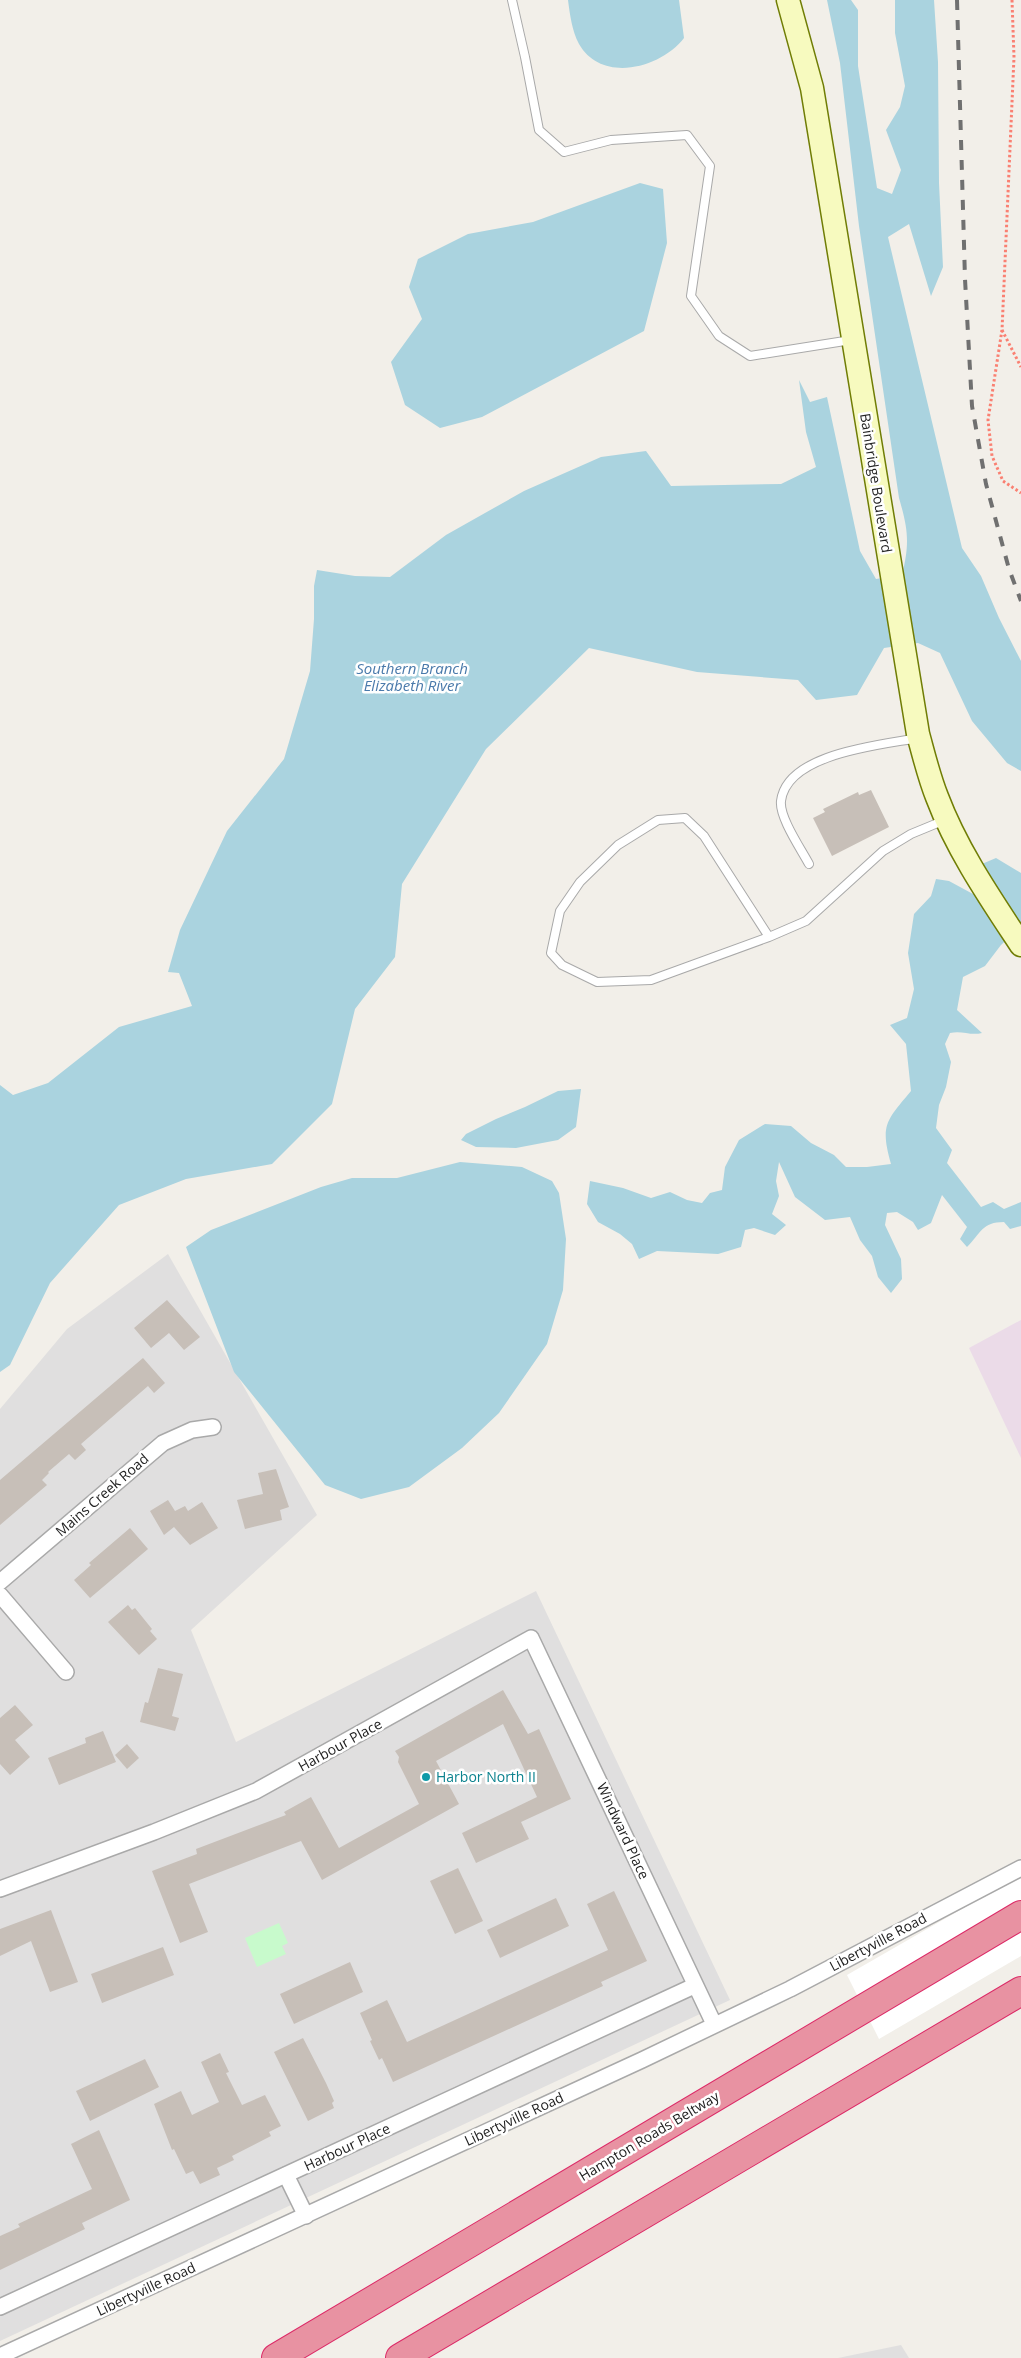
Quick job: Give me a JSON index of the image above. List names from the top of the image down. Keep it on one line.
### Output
{"streets":{"highway":["Hampton Roads Beltway"],"main road":["Bainbridge Boulevard"],"street":["Mains Creek Road","Harbour Place","Windward Place","Libertyville Road"]},"crossings":[["Harbour Place","Windward Place"],["Windward Place","Libertyville Road"]],"water":["Southern Branch Elizabeth River"],"places":["Harbor North II"]}
